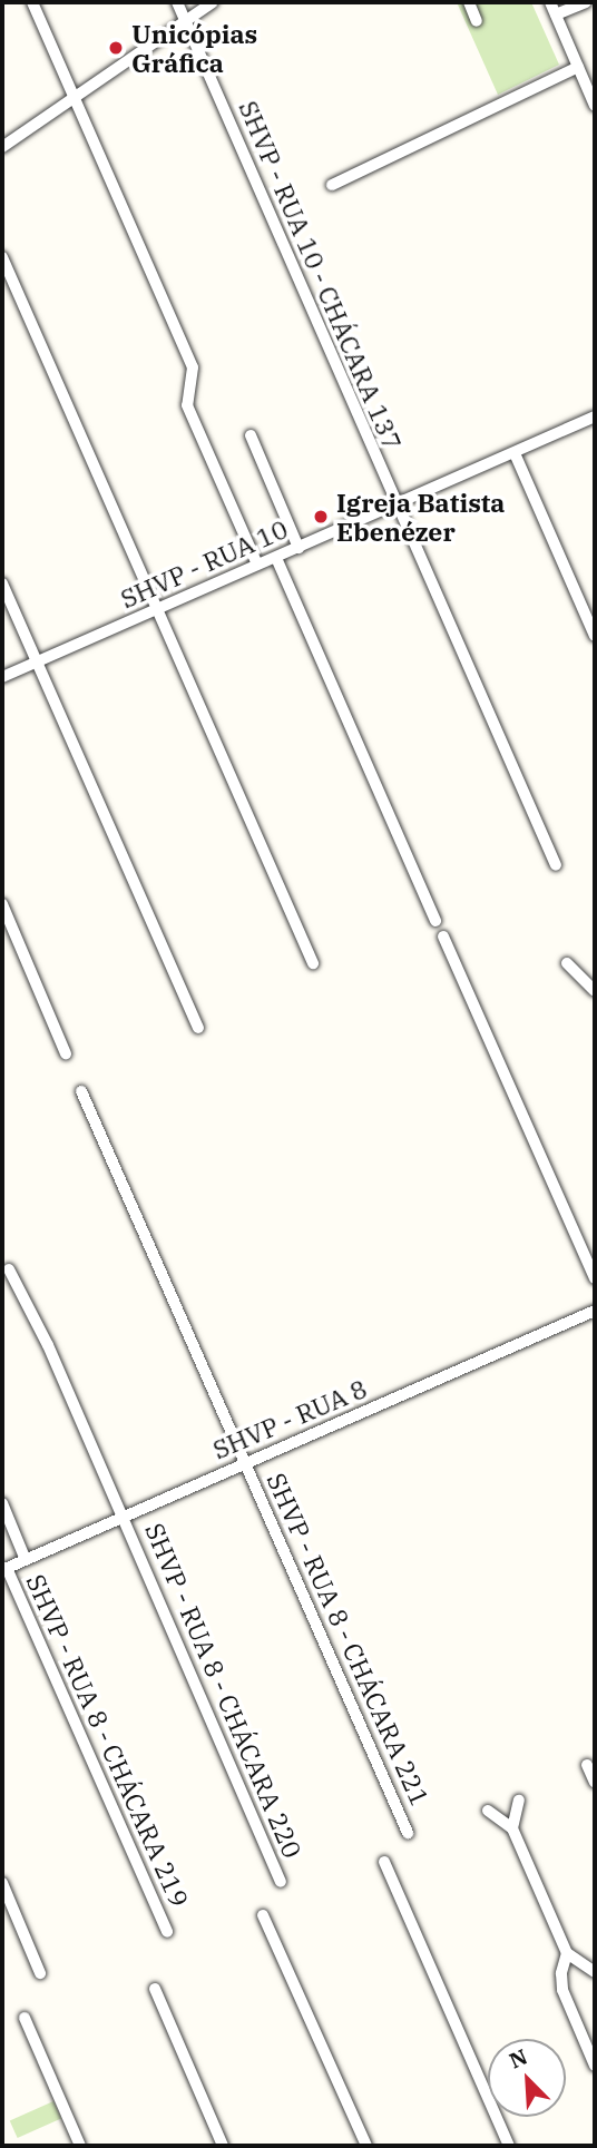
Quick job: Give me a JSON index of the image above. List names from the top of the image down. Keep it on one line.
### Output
{"streets":{"street":["SHVP - RUA 10 - CHÁCARA 137","SHVP - RUA 10","SHVP - RUA 8","SHVP - RUA 8 - CHÁCARA 221","SHVP - RUA 8 - CHÁCARA 220","SHVP - RUA 8 - CHÁCARA 219"]},"crossings":[["SHVP - RUA 10 - CHÁCARA 137","SHVP - RUA 10"],["SHVP - RUA 8","SHVP - RUA 8 - CHÁCARA 221"],["SHVP - RUA 8","SHVP - RUA 8 - CHÁCARA 220"],["SHVP - RUA 8","SHVP - RUA 8 - CHÁCARA 219"]],"places":["Unicópias Gráfica","Igreja Batista Ebenézer"],"north":"top left"}
